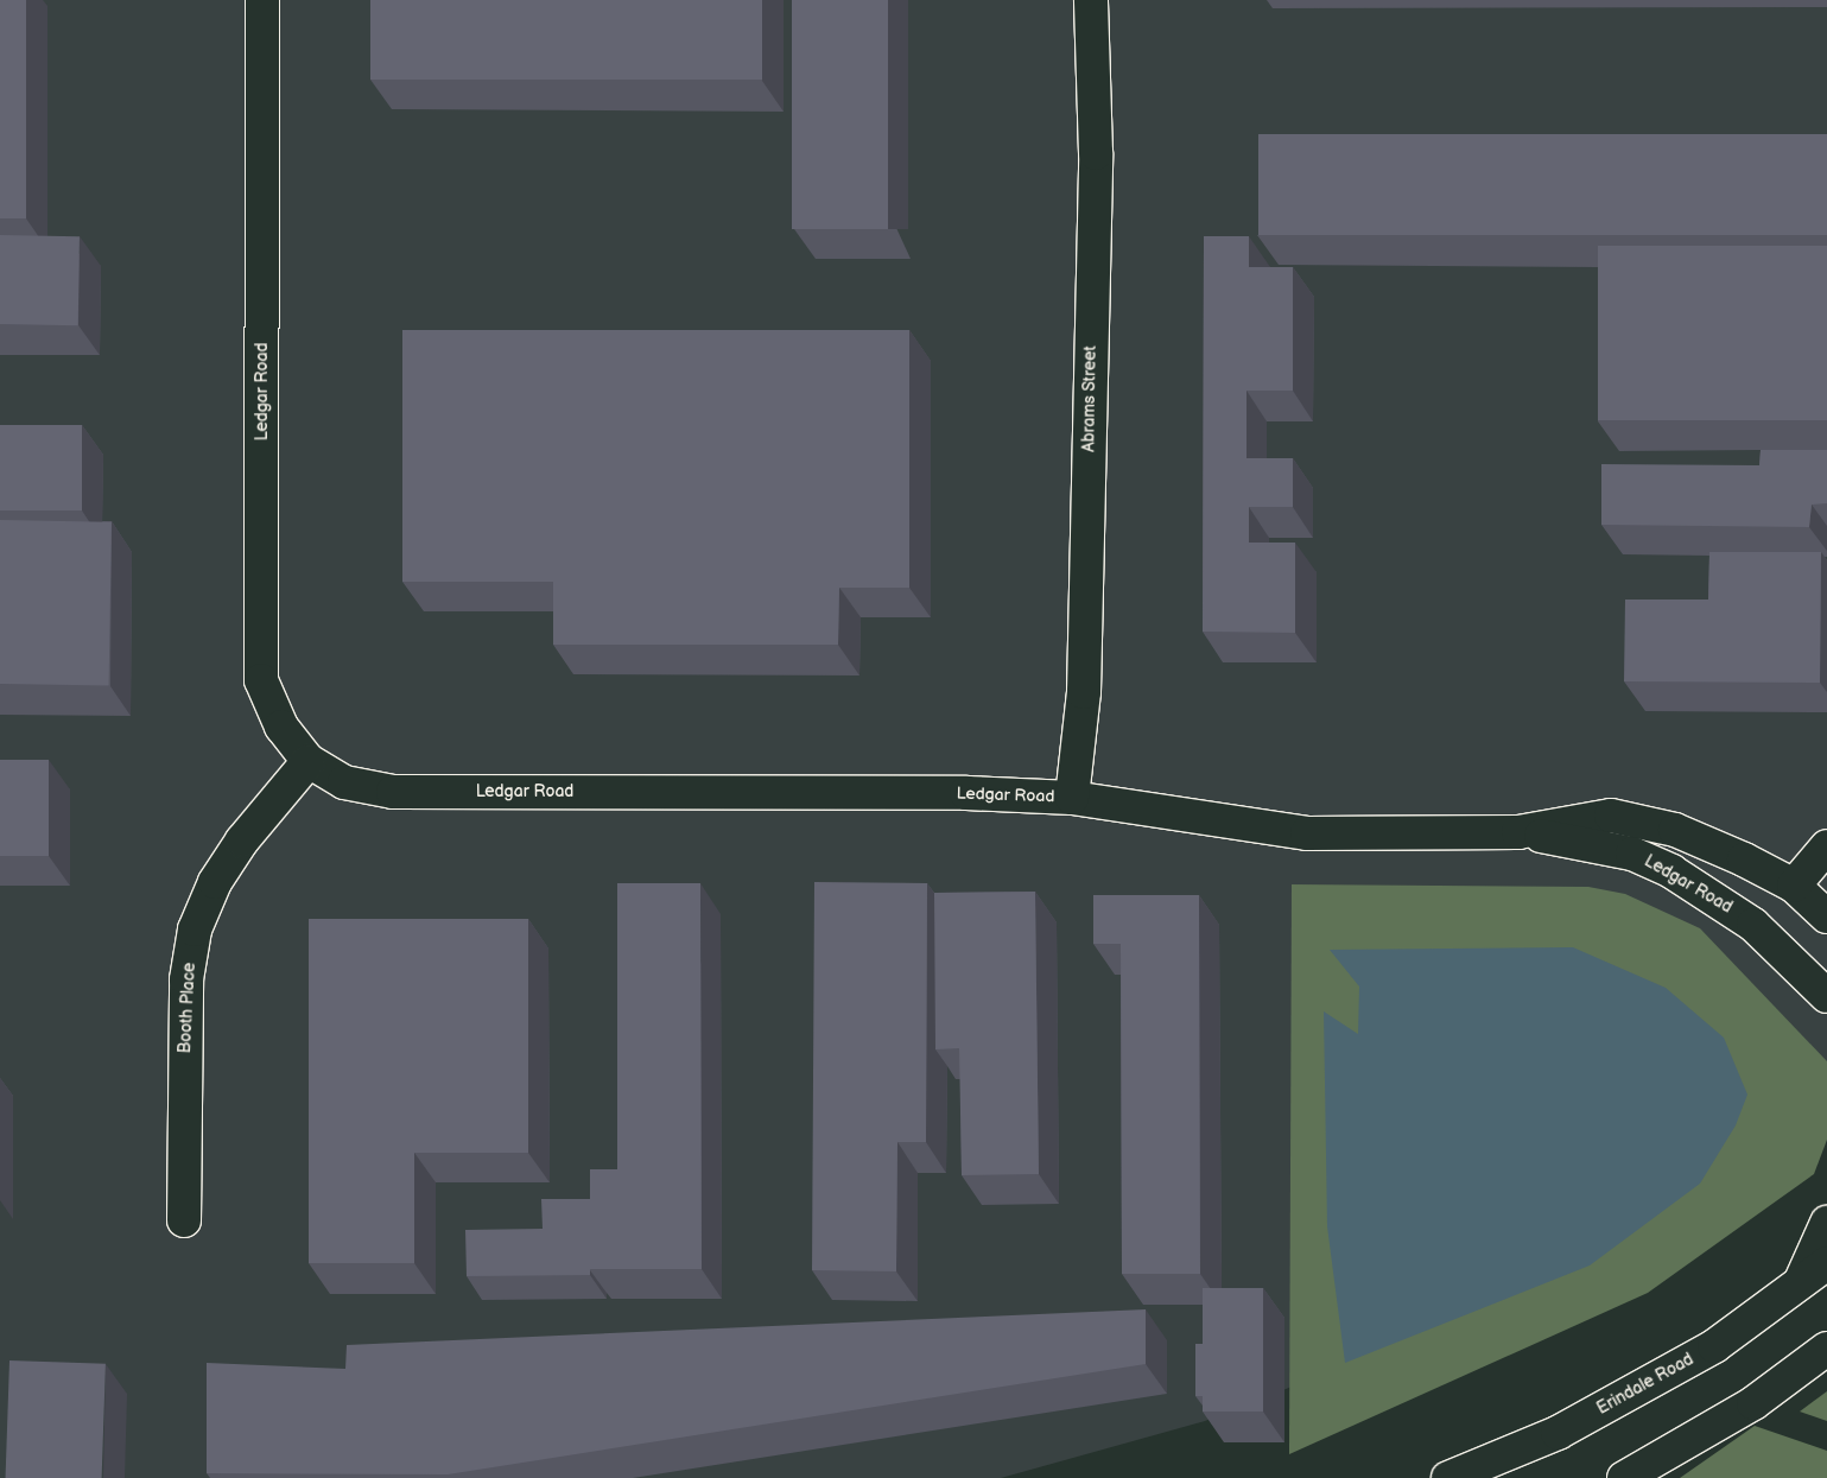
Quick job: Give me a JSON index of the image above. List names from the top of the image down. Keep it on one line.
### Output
{"streets":{"street":["Ledgar Road","Abrams Street","Booth Place","Erindale Road"]},"crossings":[["Ledgar Road","Abrams Street"],["Ledgar Road","Booth Place"]]}
